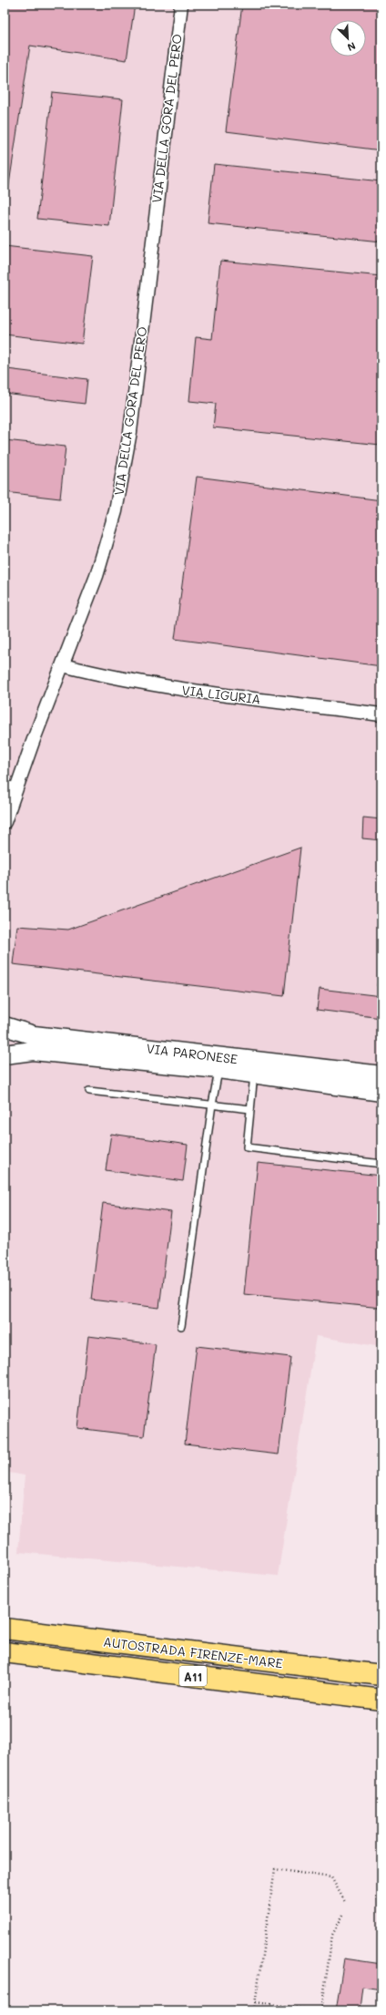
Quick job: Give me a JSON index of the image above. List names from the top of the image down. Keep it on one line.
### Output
{"streets":{"highway":["AUTOSTRADA FIRENZE-MARE","A11"],"main road":["VIA PARONESE"],"street":["VIA DELLA GORA DEL PERO","VIA LIGURIA"]},"crossings":[["VIA DELLA GORA DEL PERO","VIA LIGURIA"]],"north":"bottom right"}
